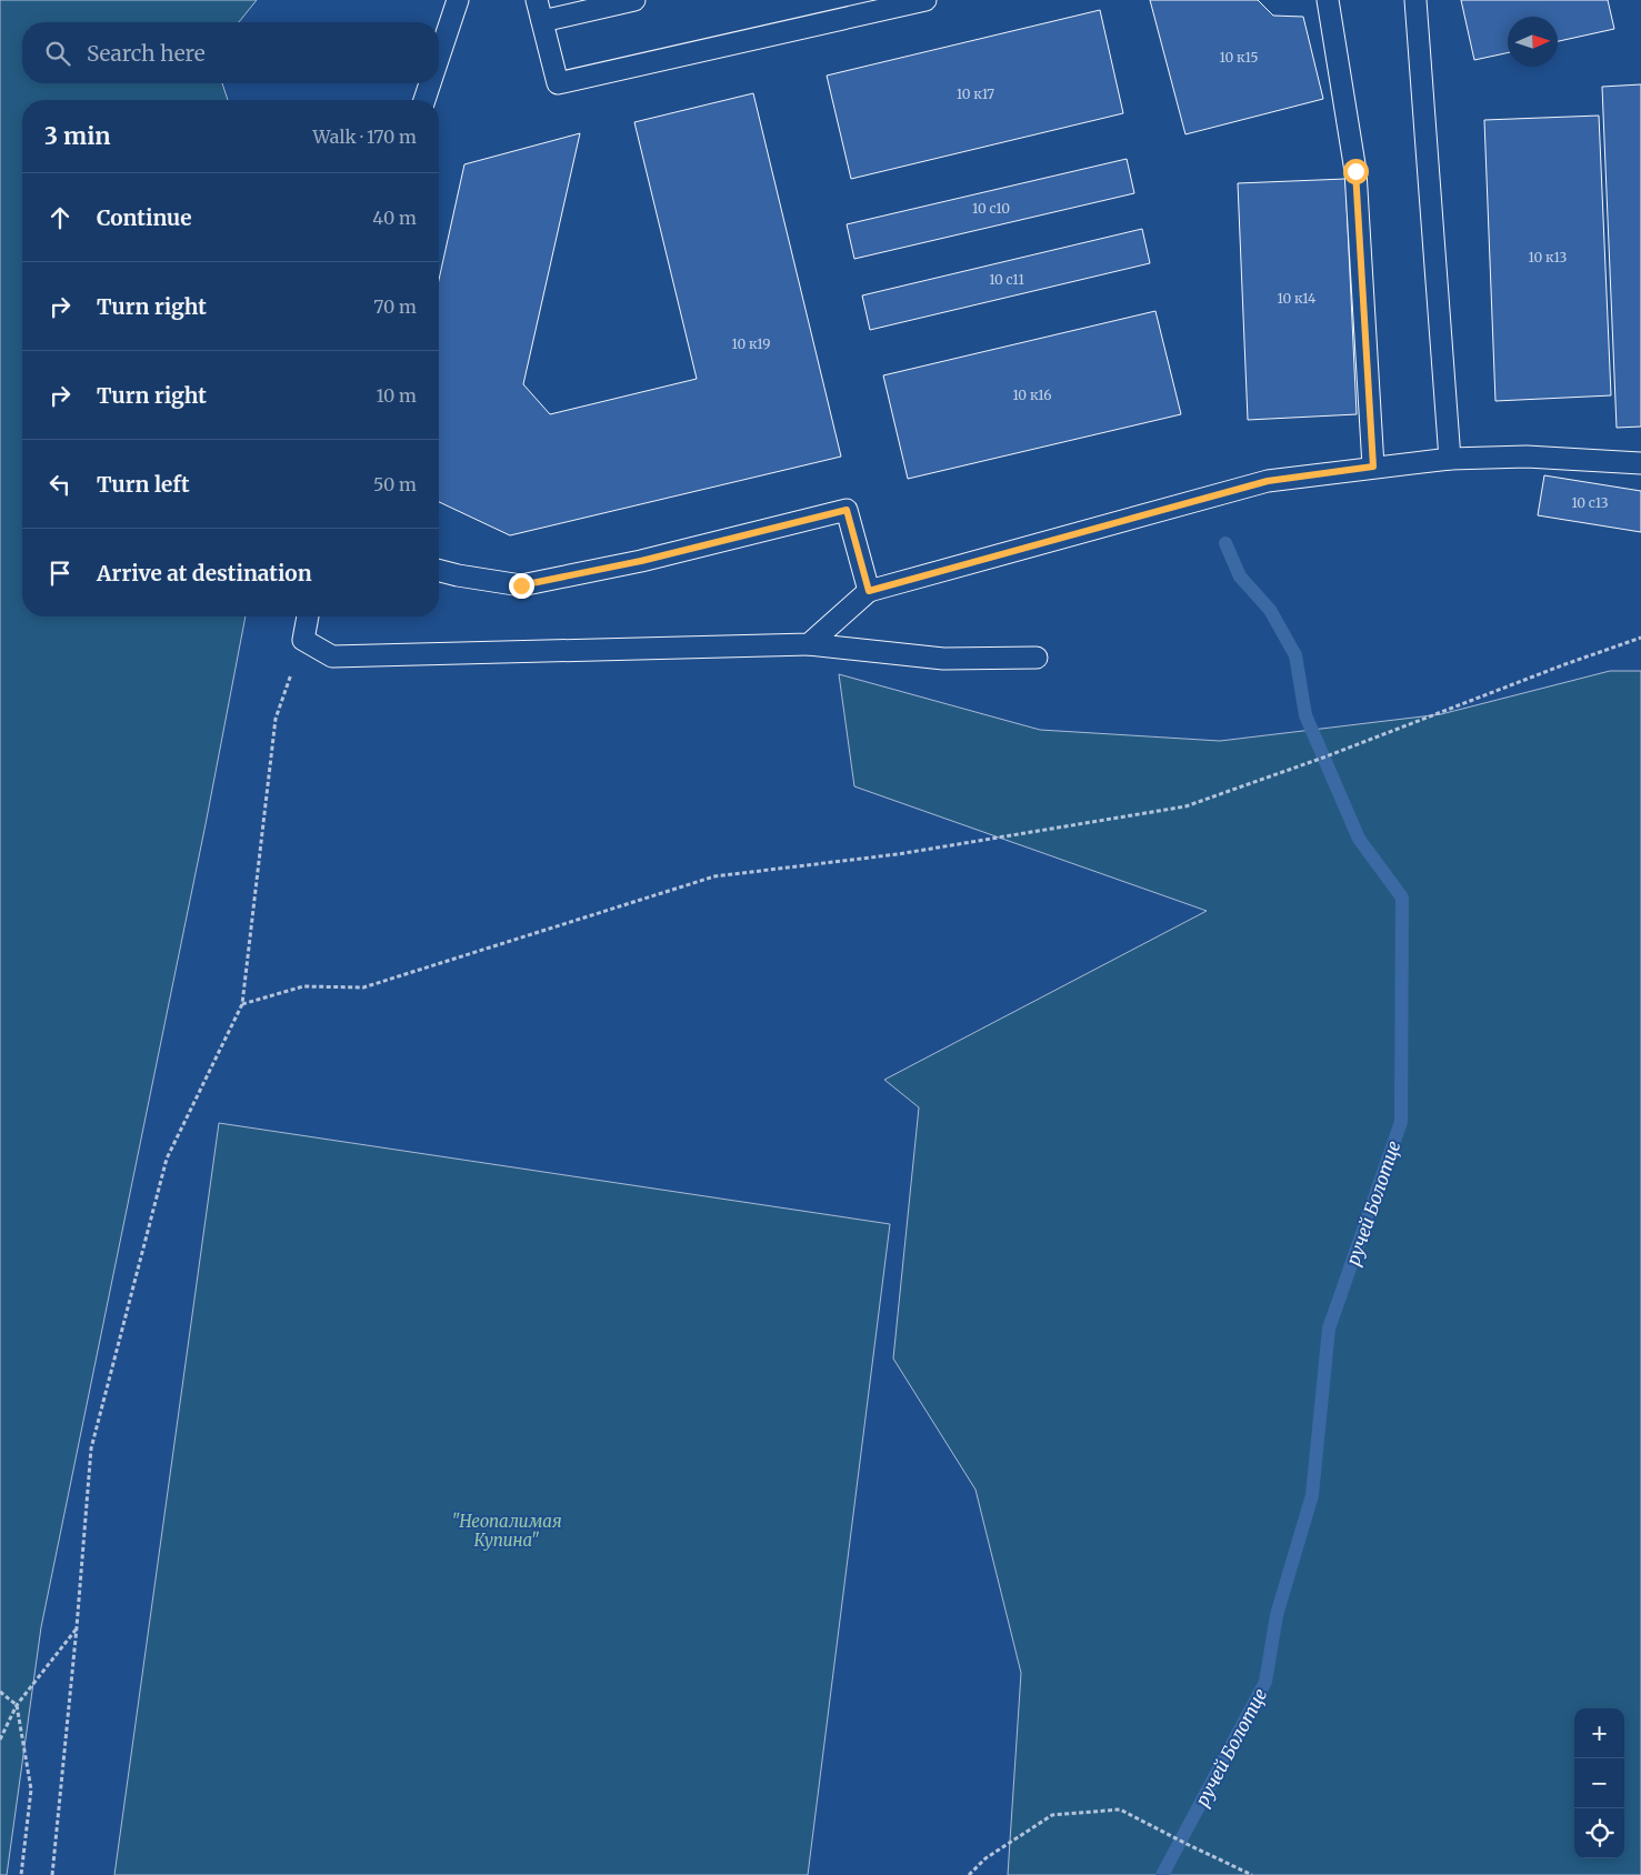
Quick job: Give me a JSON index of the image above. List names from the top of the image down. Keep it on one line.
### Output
{"water":["ручей Болотце"],"parks":["\"Неопалимая Купина\""],"house_numbers":["10 к15","10 к17","10 с10","10 к13","10 с11","10 к14","10 к19","10 к16","10 с13"],"north":"right","page":{"search":"Search here","heading":["3 min","Walk · 170 m"],"list":[["Continue","40 m"],["Turn right","70 m"],["Turn right","10 m"],["Turn left","50 m"],"Arrive at destination"],"map_buttons":["+","−"]}}
